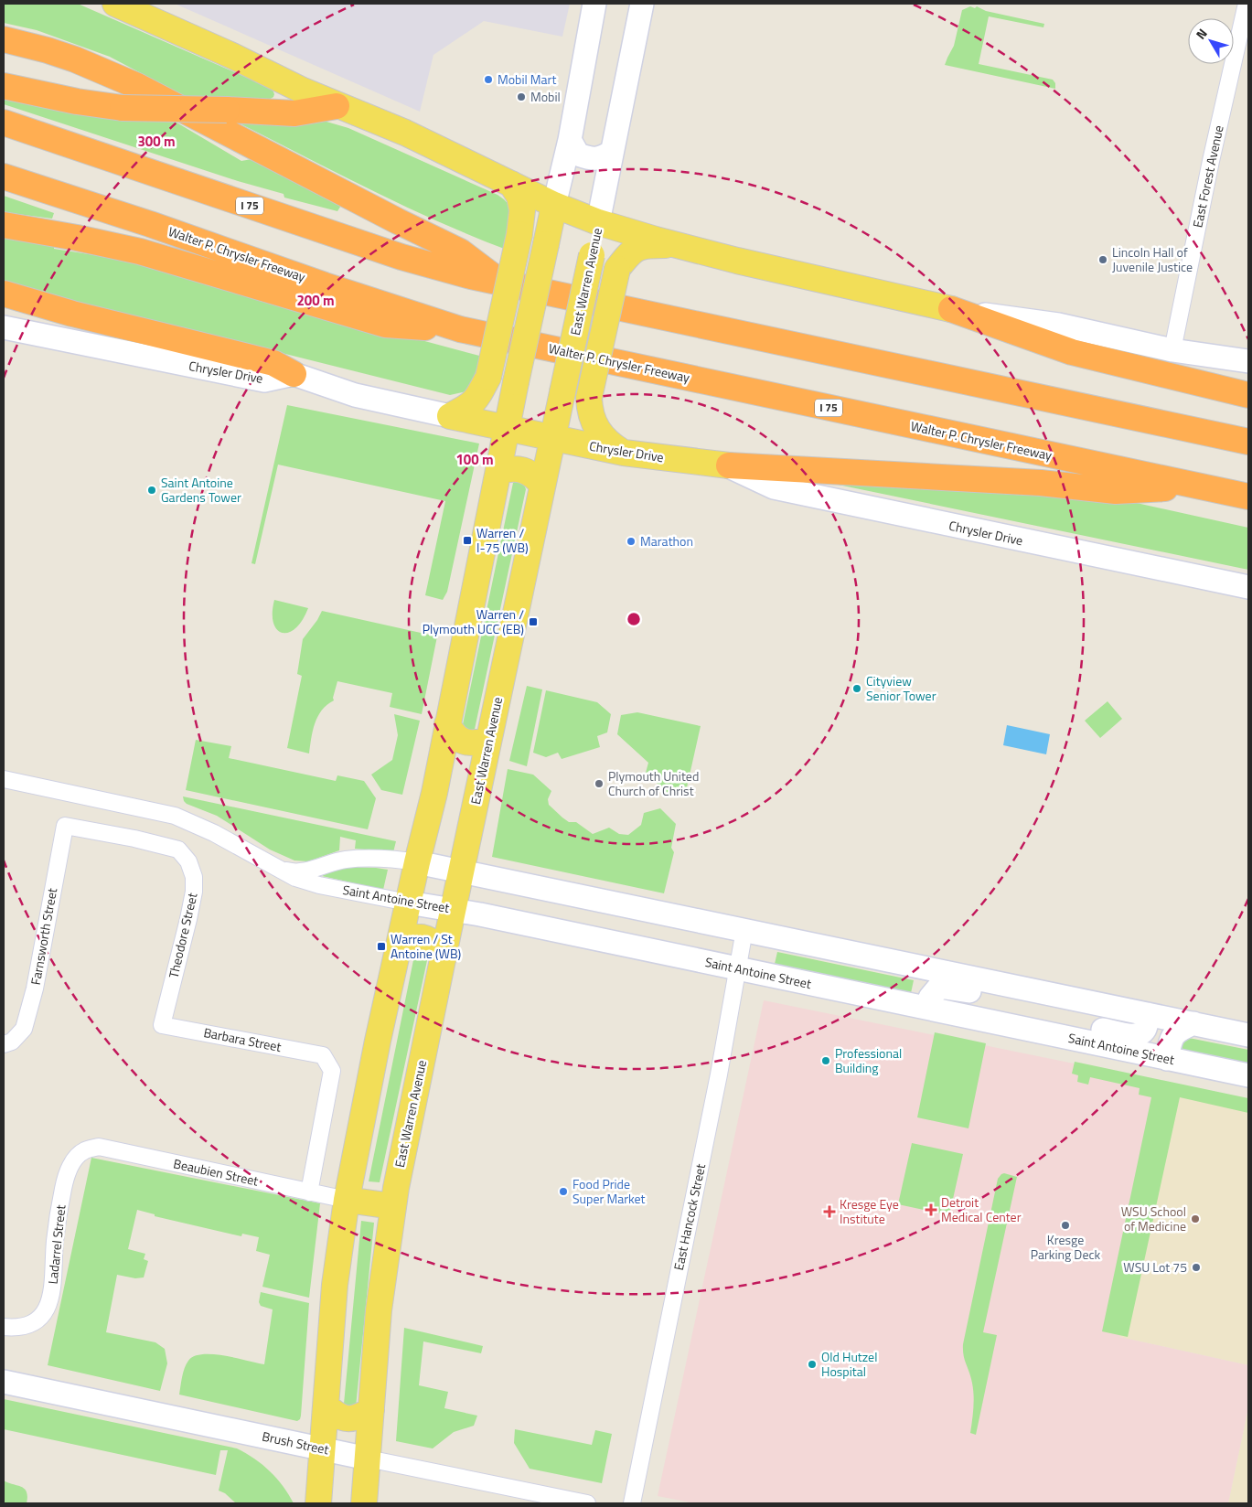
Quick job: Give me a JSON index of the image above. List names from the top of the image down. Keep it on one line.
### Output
{"streets":{"highway":["I 75","Walter P. Chrysler Freeway"],"main road":["East Warren Avenue","Chrysler Drive"],"street":["East Forest Avenue","Saint Antoine Street","Theodore Street","Farnsworth Street","Barbara Street","Beaubien Street","East Hancock Street","Ladarrel Street","Brush Street"]},"crossings":[["East Warren Avenue","Chrysler Drive"],["East Warren Avenue","Saint Antoine Street"],["East Warren Avenue","Brush Street"],["Saint Antoine Street","East Hancock Street"],["Theodore Street","Farnsworth Street"],["Theodore Street","Barbara Street"],["Barbara Street","Beaubien Street"],["Beaubien Street","Ladarrel Street"]],"places":{"other":["Mobil Mart","Mobil","Lincoln Hall of Juvenile Justice","Saint Antoine Gardens Tower","Marathon","Cityview Senior Tower","Plymouth United Church of Christ","Professional Building","Food Pride Super Market","WSU School of Medicine","Kresge Parking Deck","WSU Lot 75","Old Hutzel Hospital"],"transit":["Warren / I-75 (WB)","Warren / Plymouth UCC (EB)","Warren / St Antoine (WB)"],"health":["Detroit Medical Center","Kresge Eye Institute"]},"north":"top left","rings":["300 m","200 m","100 m"]}
